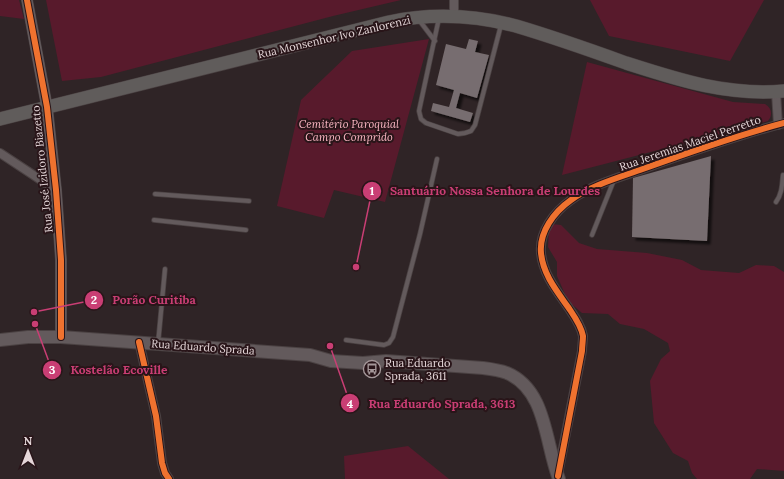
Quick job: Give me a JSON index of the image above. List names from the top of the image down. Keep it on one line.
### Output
{"streets":{"main road":["Rua Monsenhor Ivo Zanlorenzi","Rua Eduardo Sprada"],"street":["Rua Jeremias Maciel Perretto","Rua José Izidoro Biazetto"]},"crossings":[["Rua Monsenhor Ivo Zanlorenzi","Rua José Izidoro Biazetto"],["Rua Jeremias Maciel Perretto","Rua Eduardo Sprada"],["Rua José Izidoro Biazetto","Rua Eduardo Sprada"]],"parks":["Cemitério Paroquial Campo Comprido"],"places":{"other":["Santuário Nossa Senhora de Lourdes","Porão Curitiba","Kostelão Ecoville","Rua Eduardo Sprada, 3613"],"bus stop":["Rua Eduardo Sprada, 3611"]},"north":"top"}
